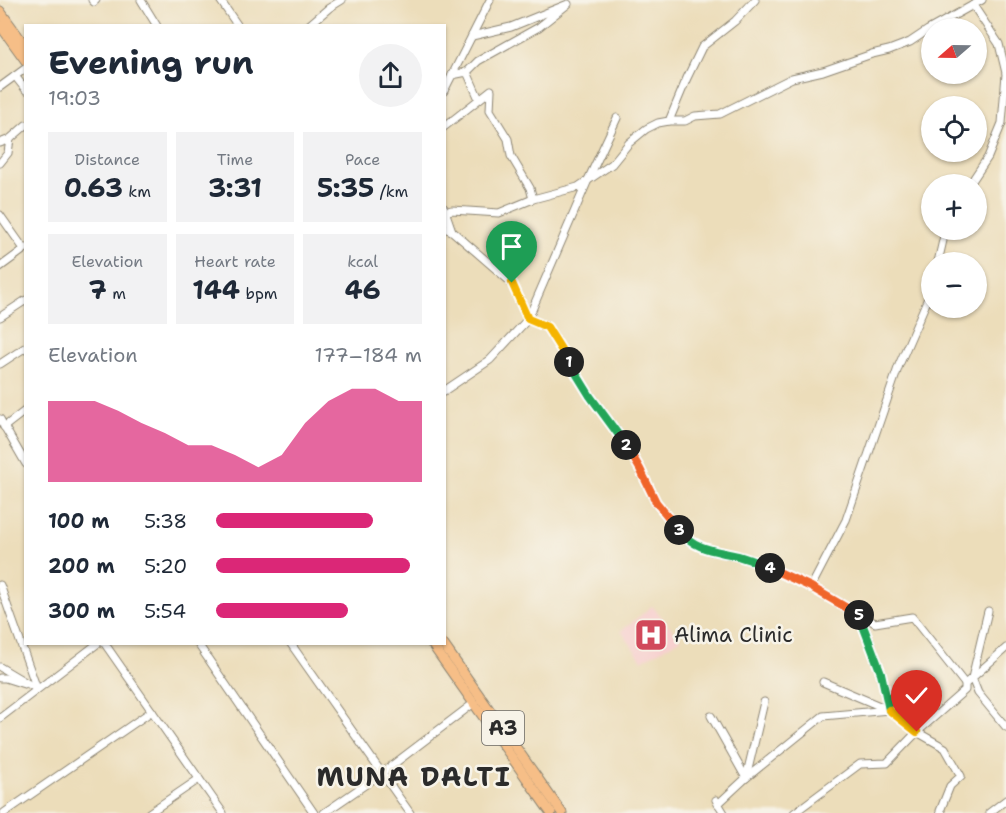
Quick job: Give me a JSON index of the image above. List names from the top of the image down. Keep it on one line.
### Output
{"streets":{"highway":["A3"]},"districts":["MUNA DALTI"],"places":{"hospital":["Alima Clinic"]},"north":"left","page":{"map_buttons":["+","−"],"heading":["Evening run","19:03"],"stats":[["Distance","0.63 km"],["Time","3:31"],["Pace","5:35 /km"],["Elevation","7 m"],["Heart rate","144 bpm"],["kcal","46"]],"chart":["Elevation","177–184 m"],"pins":["1","2","3","4","5"],"list":[{"name":"100 m","note":"5:38"},{"name":"200 m","note":"5:20"},{"name":"300 m","note":"5:54"}]}}
